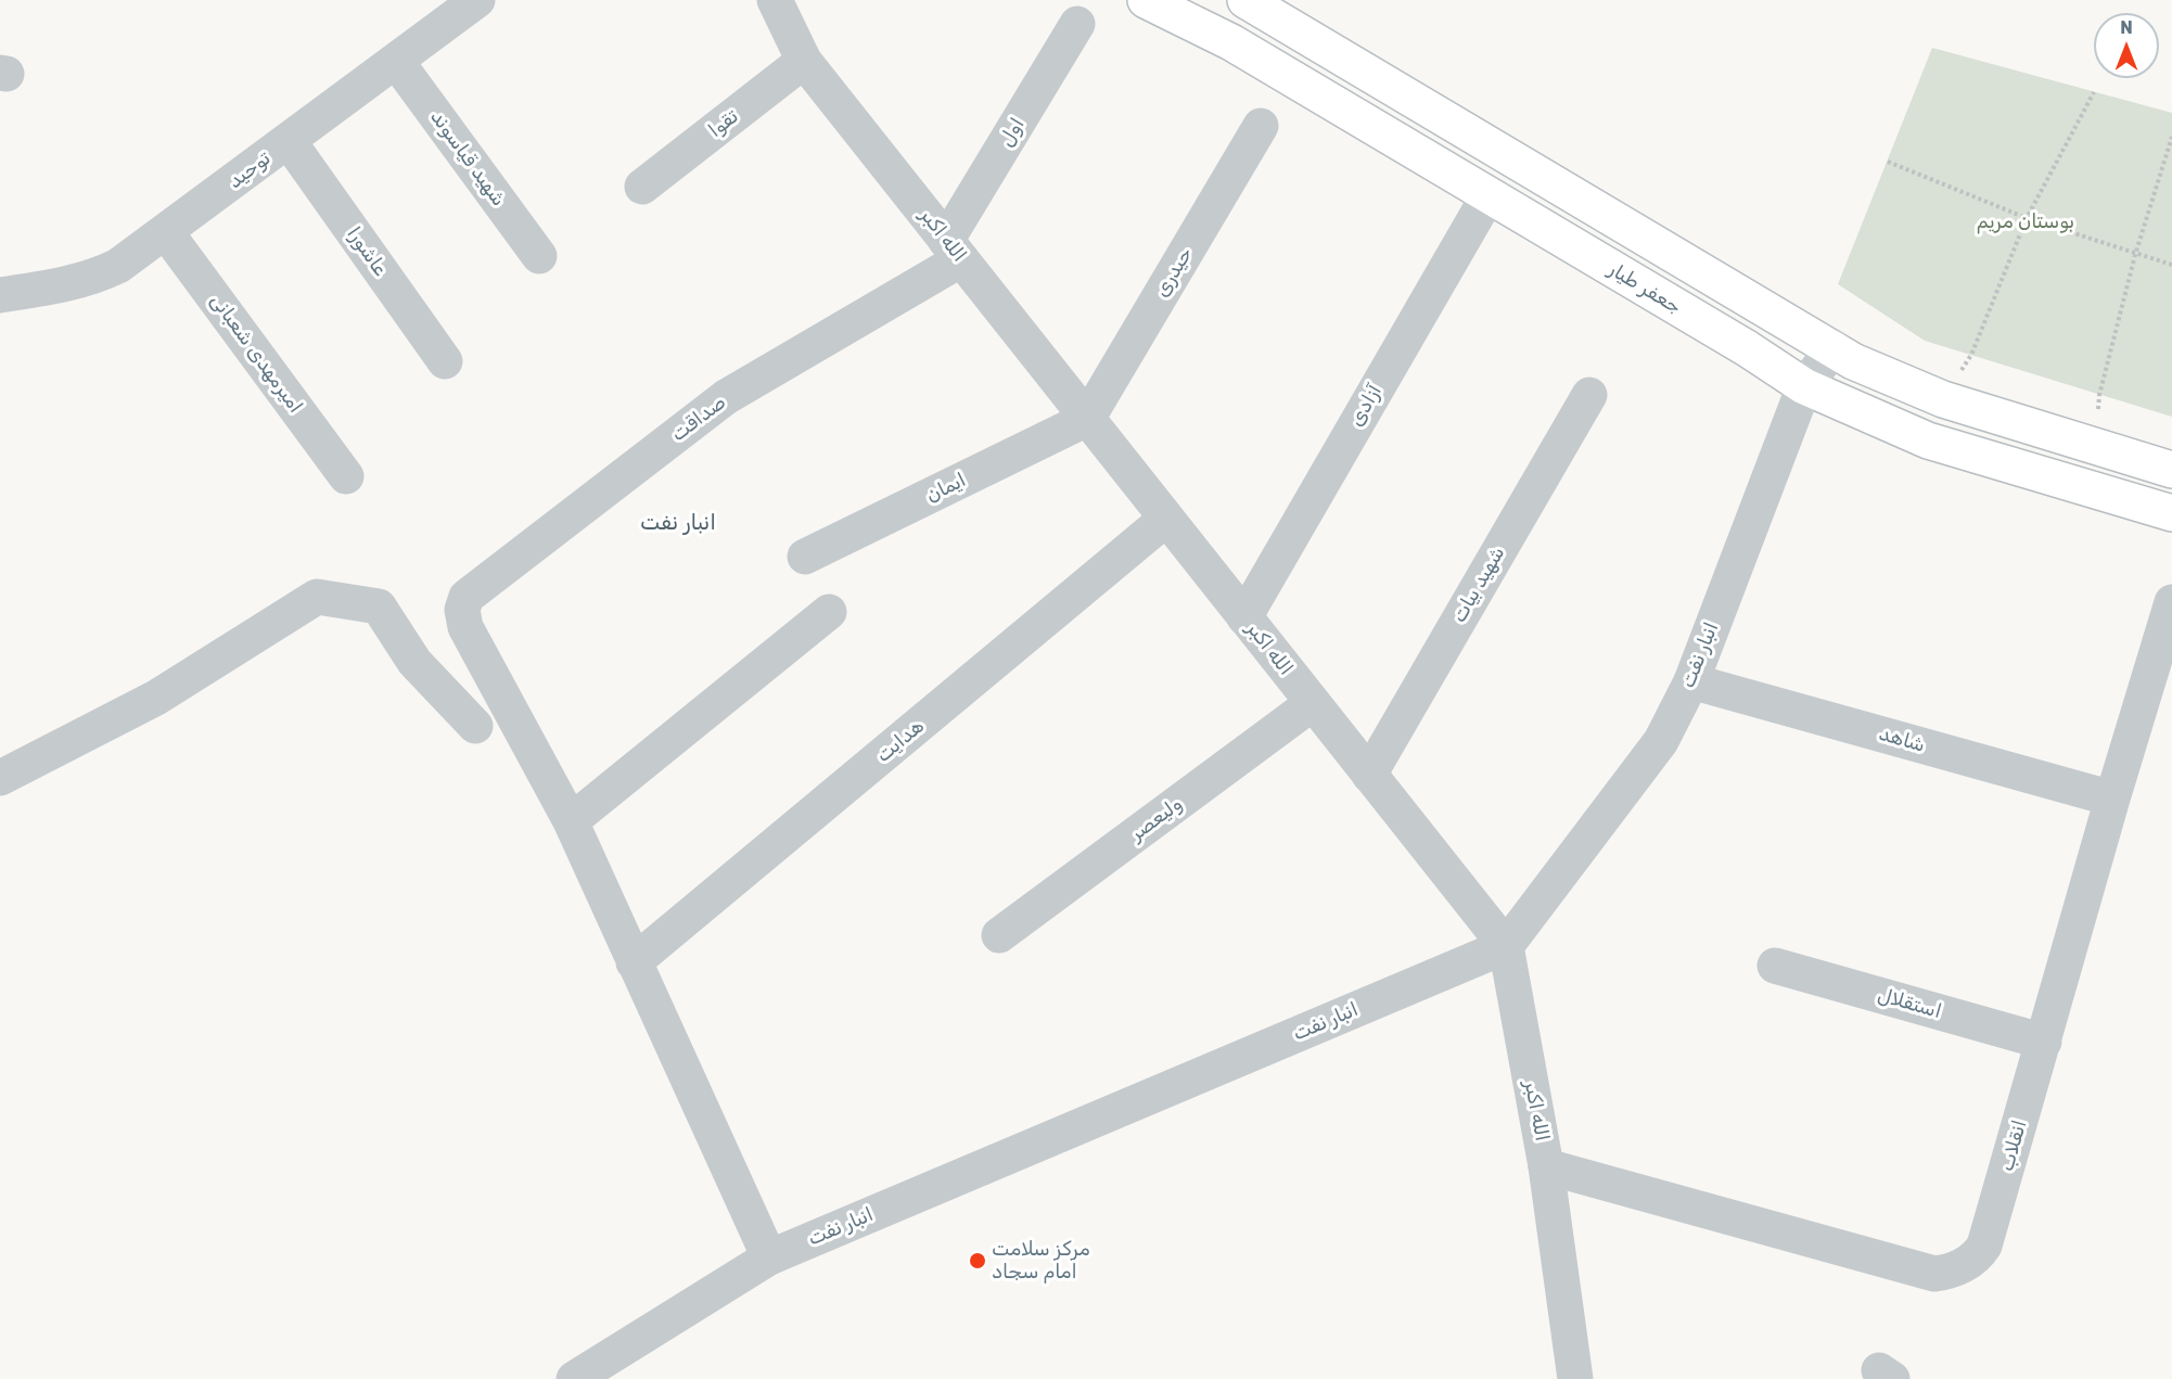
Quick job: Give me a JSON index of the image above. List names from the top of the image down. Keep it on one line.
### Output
{"streets":{"main road":["جعفر طیار"],"street":["تقوا","اول","شهید قیاسوند","توحید","الله اکبر","عاشورا","حیدری","امیرمهدی شعبانی","آزادی","صداقت","ایمان","شهید بیات","انبار نفت","شاهد","هدایت","ولیعصر","استقلال","انقلاب"]},"crossings":[["تقوا","الله اکبر"],["اول","الله اکبر"],["اول","صداقت"],["شهید قیاسوند","توحید"],["توحید","عاشورا"],["توحید","امیرمهدی شعبانی"],["الله اکبر","حیدری"],["الله اکبر","آزادی"],["الله اکبر","صداقت"],["الله اکبر","ایمان"],["الله اکبر","شهید بیات"],["الله اکبر","انبار نفت"],["الله اکبر","هدایت"],["الله اکبر","ولیعصر"],["الله اکبر","انقلاب"],["حیدری","ایمان"],["جعفر طیار","آزادی"],["جعفر طیار","انبار نفت"],["انبار نفت","شاهد"],["شاهد","انقلاب"],["استقلال","انقلاب"]],"districts":["انبار نفت"],"parks":["بوستان مریم"],"places":["مرکز سلامت امام سجاد"],"north":"top"}
